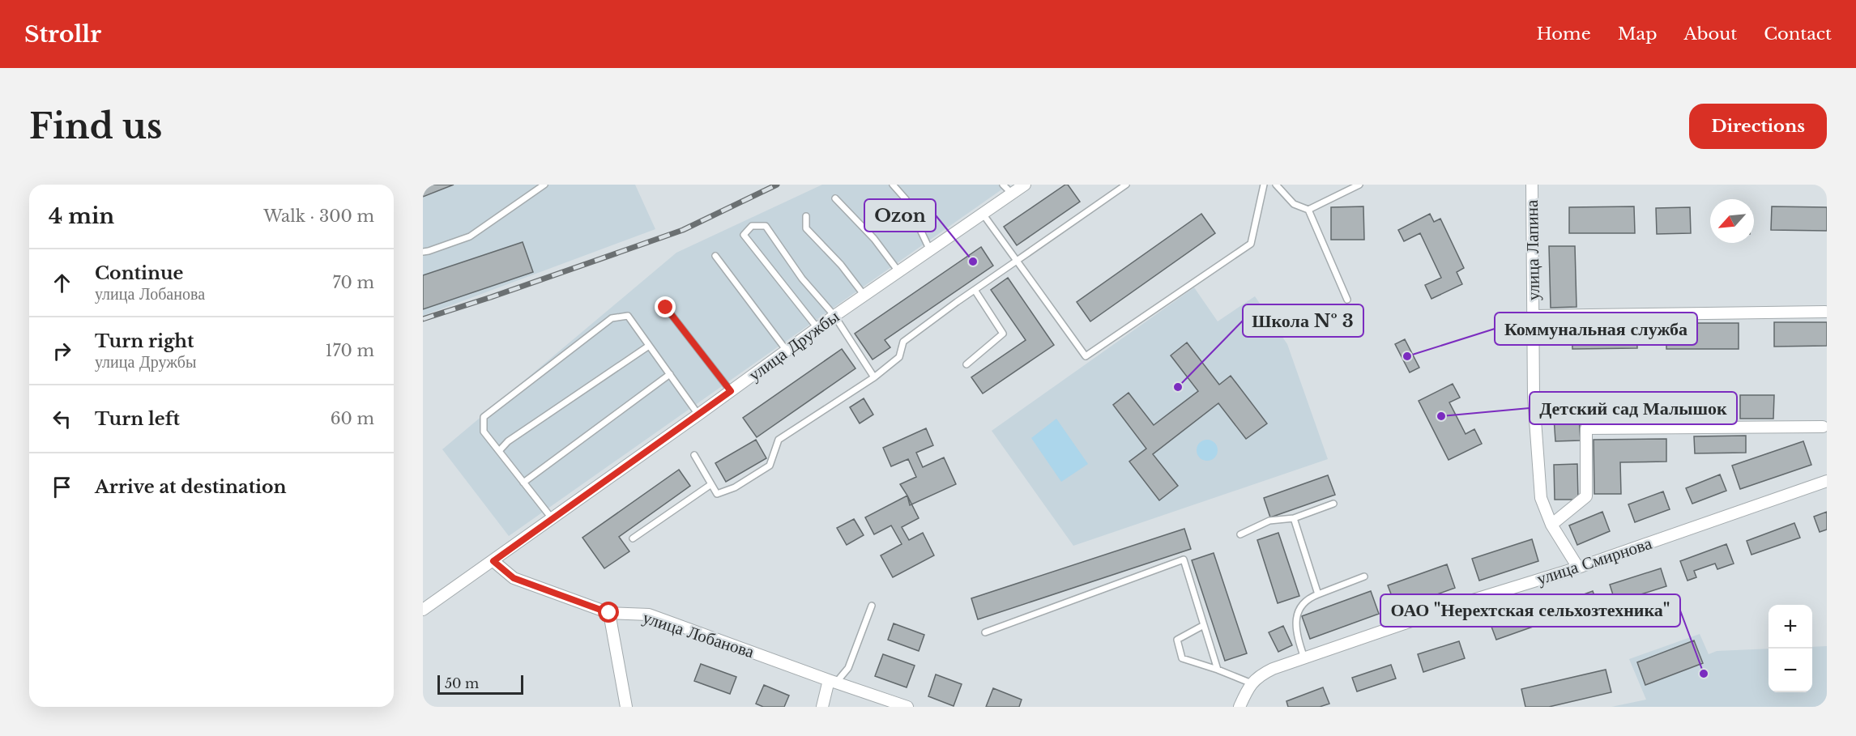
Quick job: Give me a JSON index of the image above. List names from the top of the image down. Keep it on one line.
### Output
{"streets":{"street":["улица Лапина","улица Дружбы","улица Смирнова","улица Лобанова"]},"crossings":[["улица Лапина","улица Смирнова"],["улица Дружбы","улица Лобанова"]],"places":["Ozon","Коммунальная служба","Школа № 3","Детский сад Малышок","ОАО \"Нерехтская сельхозтехника\""],"scale_bar":"50 m","north":"bottom left","page":{"header":"Strollr","nav":["Home","Map","About","Contact"],"buttons":"Directions","title":"Find us","heading":["4 min","Walk · 300 m"],"list":[["Continue","улица Лобанова","70 m"],["Turn right","улица Дружбы","170 m"],["Turn left","60 m"],"Arrive at destination"],"map_buttons":["+","−"],"scale":"50 m"}}
